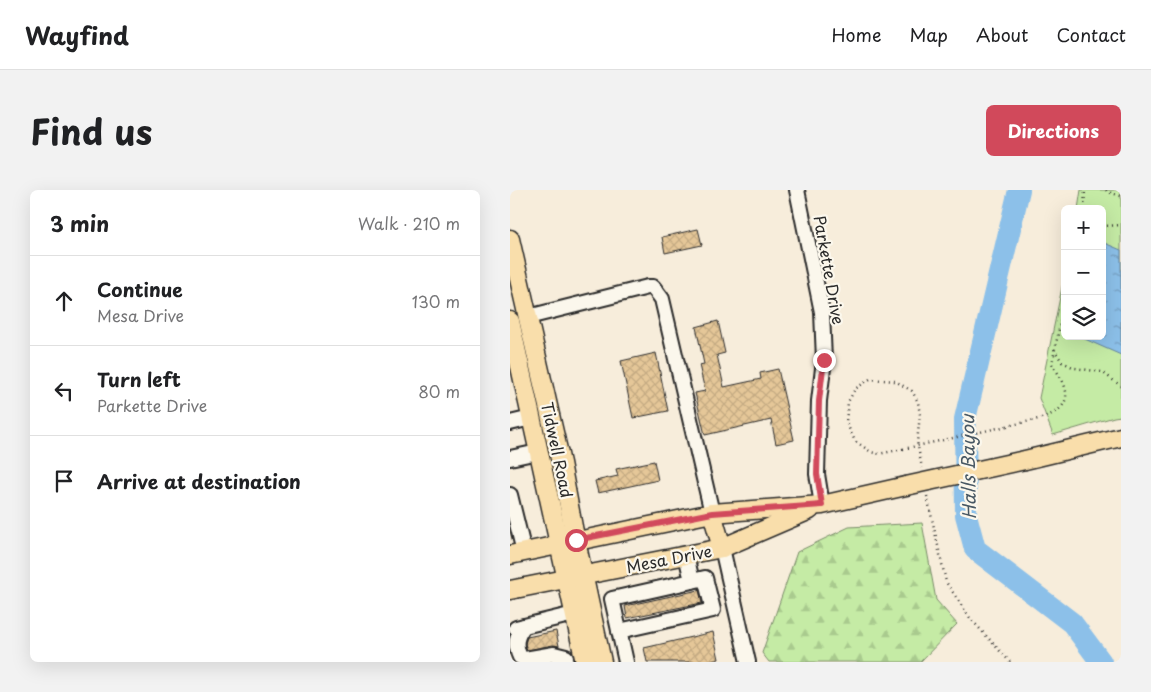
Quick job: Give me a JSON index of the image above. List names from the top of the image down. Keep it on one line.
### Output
{"streets":{"main road":["Tidwell Road","Mesa Drive"],"street":["Parkette Drive"]},"crossings":[["Parkette Drive","Mesa Drive"],["Tidwell Road","Mesa Drive"]],"water":["Halls Bayou"],"page":{"header":"Wayfind","nav":["Home","Map","About","Contact"],"title":"Find us","buttons":"Directions","heading":["3 min","Walk · 210 m"],"map_buttons":["+","−"],"list":[["Continue","Mesa Drive","130 m"],["Turn left","Parkette Drive","80 m"],"Arrive at destination"]}}
